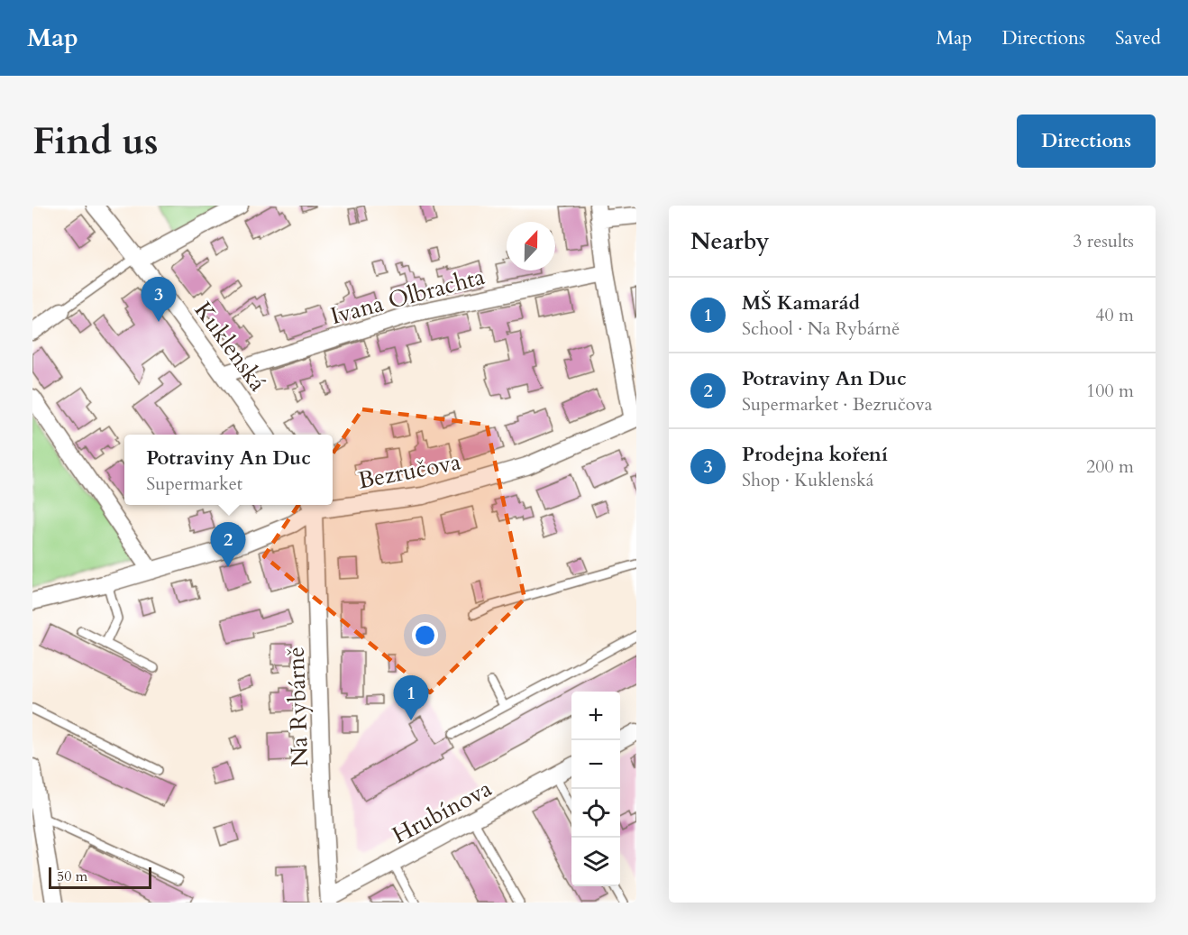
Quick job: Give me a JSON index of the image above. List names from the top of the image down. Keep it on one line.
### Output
{"streets":{"street":["Ivana Olbrachta","Kuklenská","Bezručova","Na Rybárně","Hrubínova"]},"crossings":[["Ivana Olbrachta","Kuklenská"],["Bezručova","Na Rybárně"],["Na Rybárně","Hrubínova"]],"scale_bar":"50 m","north":"top","page":{"header":"Map","nav":["Map","Directions","Saved"],"buttons":"Directions","title":"Find us","heading":["Nearby","3 results"],"list":[{"mark":"1","name":"MŠ Kamarád","note":"School · Na Rybárně","value":"40 m"},{"mark":"2","name":"Potraviny An Duc","note":"Supermarket · Bezručova","value":"100 m"},{"mark":"3","name":"Prodejna koření","note":"Shop · Kuklenská","value":"200 m"}],"pins":["3","2","1"],"popup":["Potraviny An Duc","Supermarket"],"map_buttons":["+","−"],"scale":"50 m"}}
